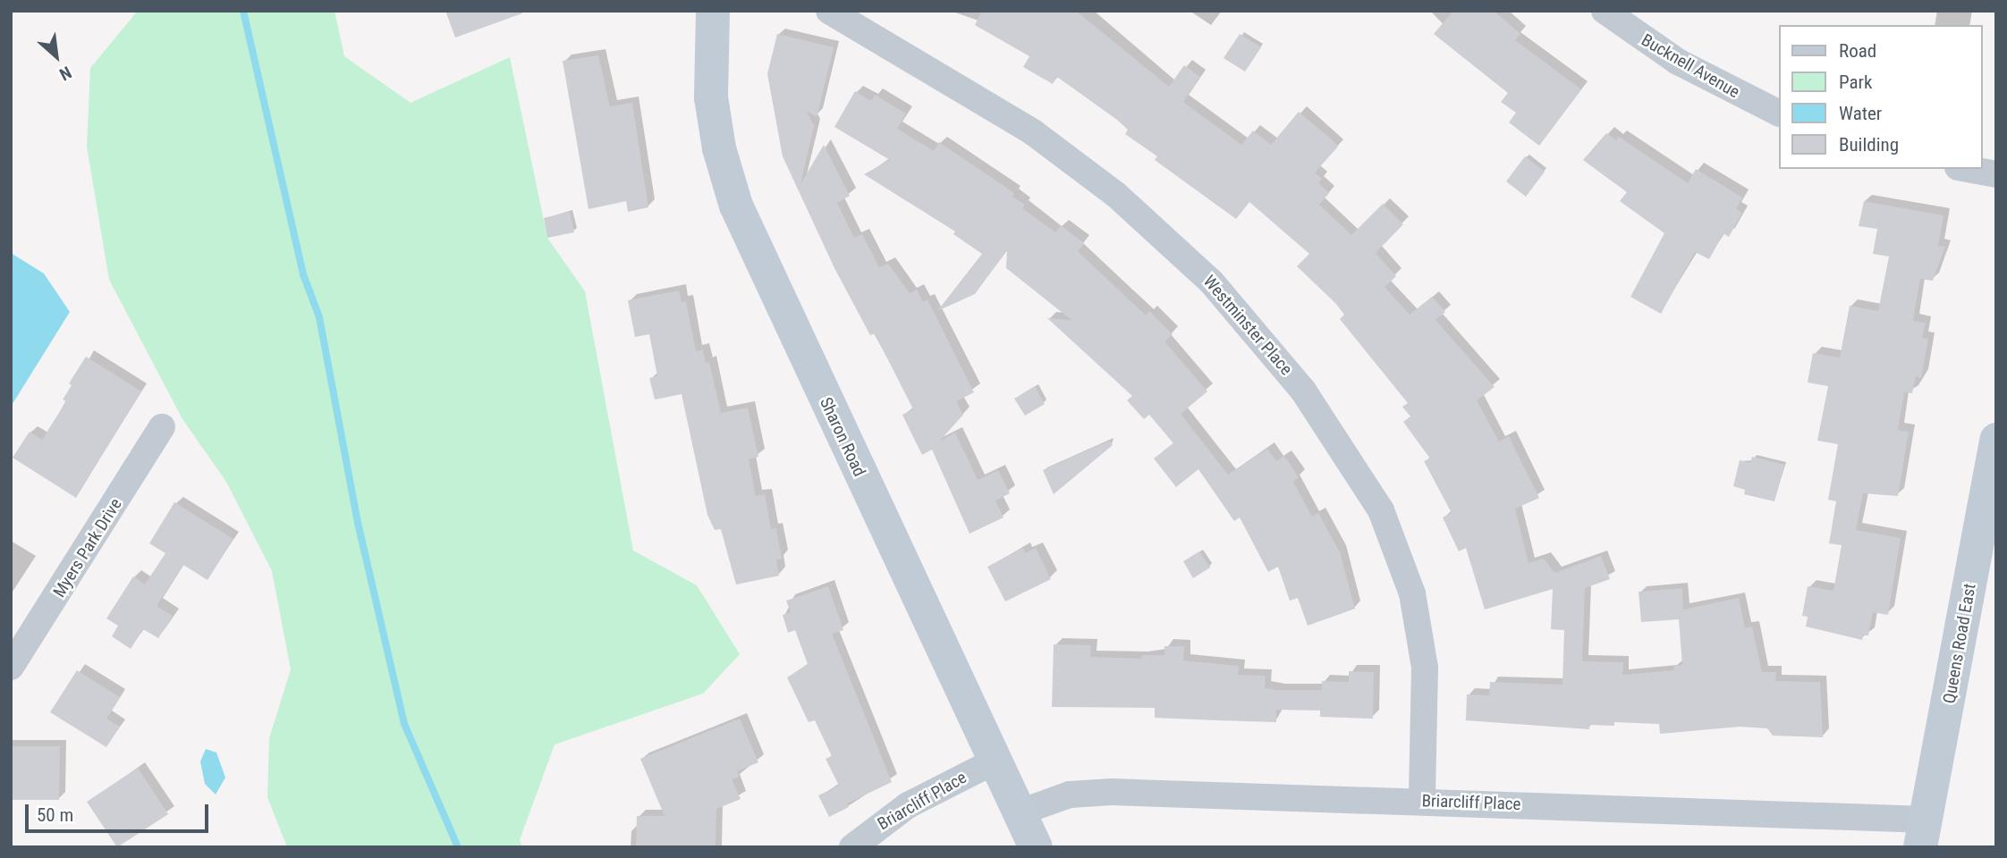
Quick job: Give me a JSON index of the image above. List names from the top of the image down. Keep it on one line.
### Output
{"streets":{"street":["Bucknell Avenue","Westminster Place","Sharon Road","Myers Park Drive","Queens Road East","Briarcliff Place"]},"crossings":[["Westminster Place","Briarcliff Place"],["Sharon Road","Briarcliff Place"],["Queens Road East","Briarcliff Place"]],"legend":["Road","Park","Water","Building"],"scale_bar":"50 m","north":"bottom right"}
